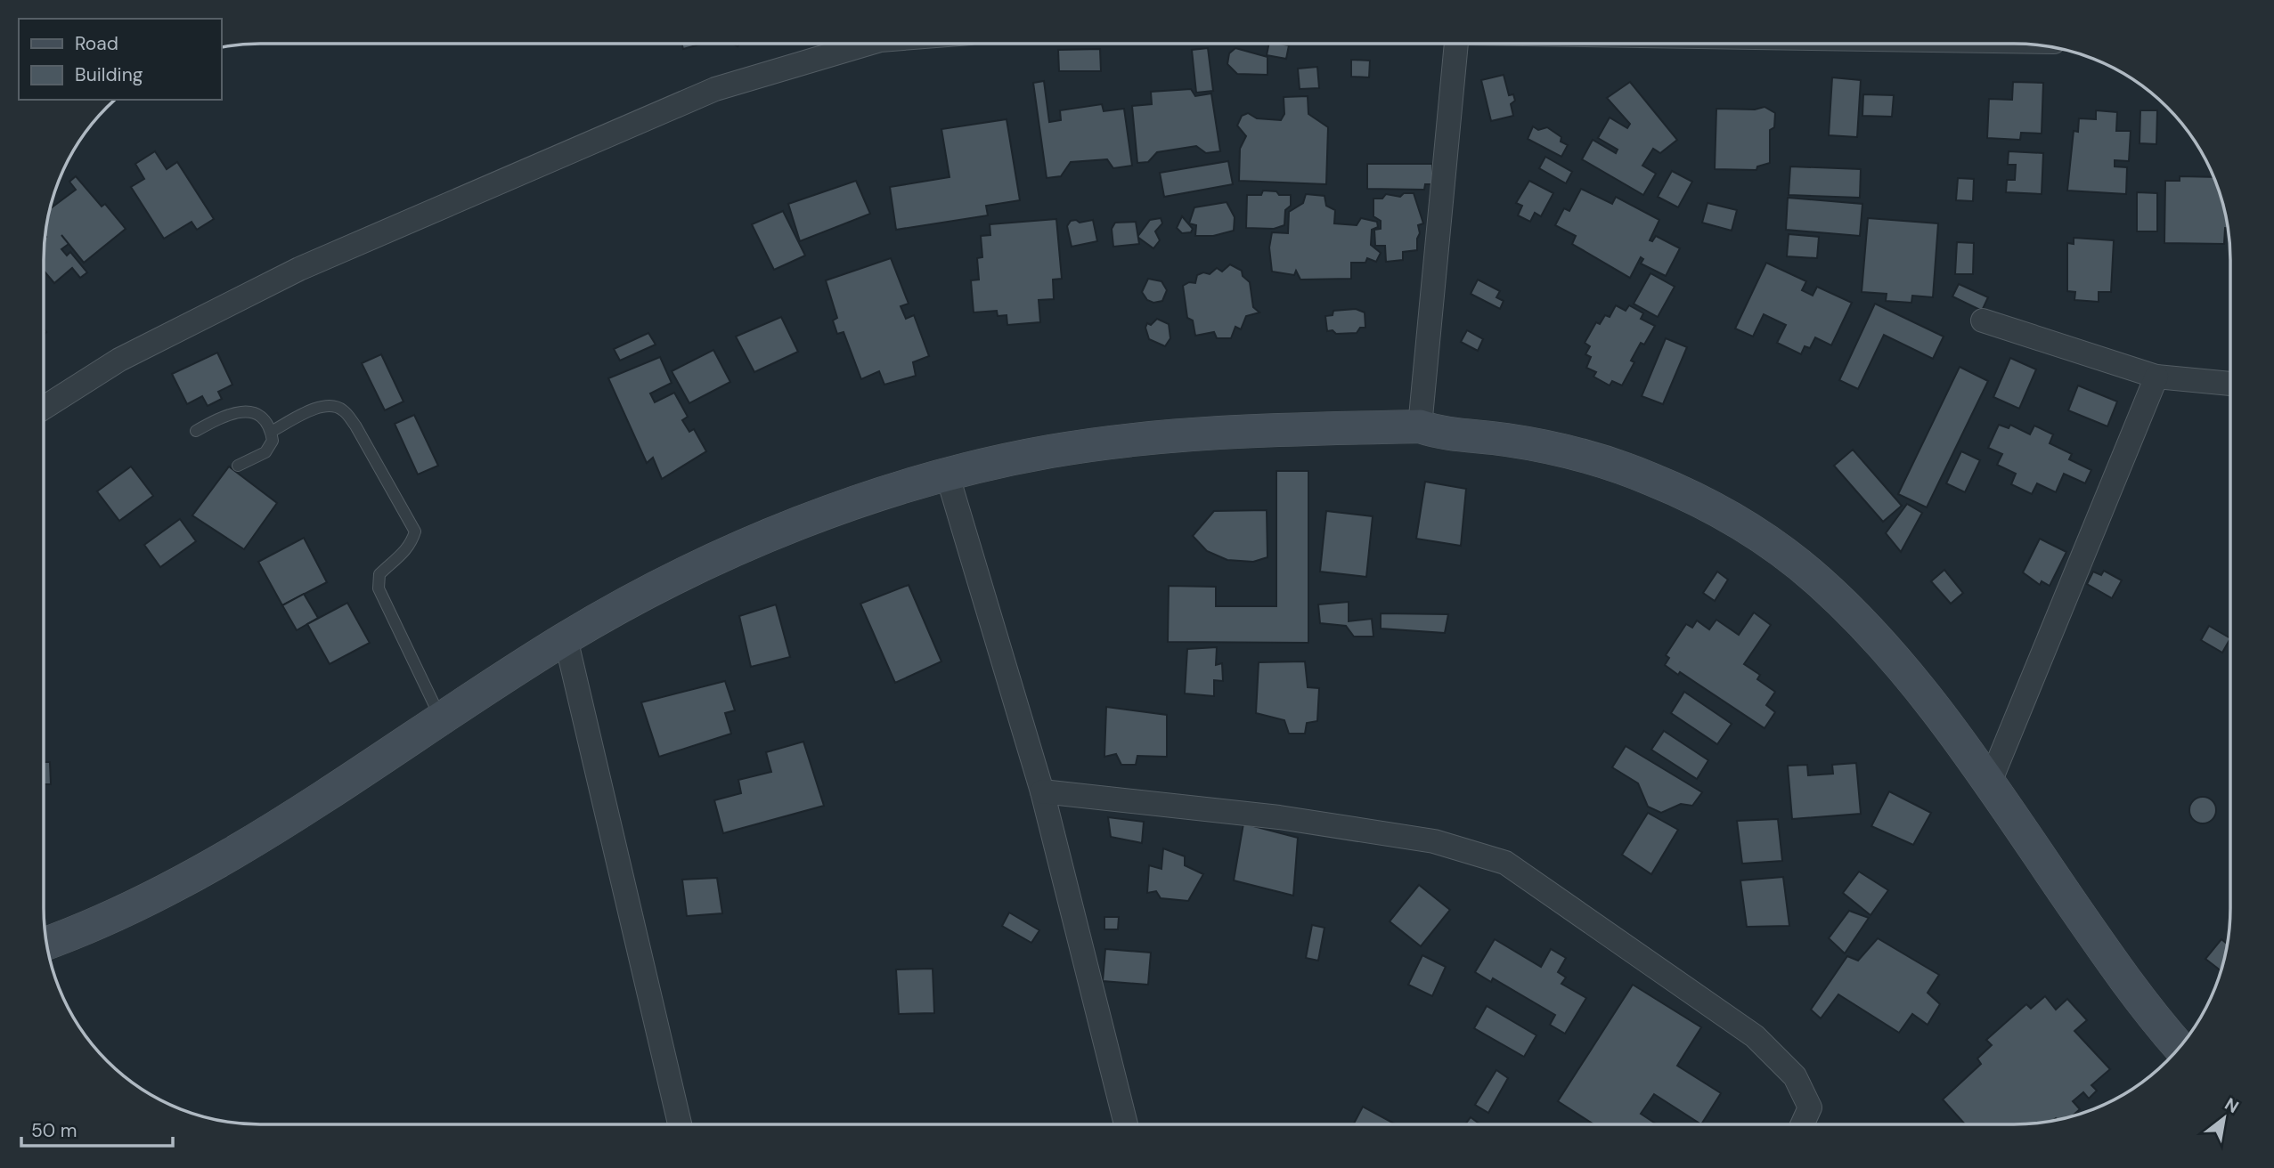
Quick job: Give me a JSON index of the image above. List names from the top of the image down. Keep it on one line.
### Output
{"legend":["Road","Building"],"scale_bar":"50 m","north":"top right"}
